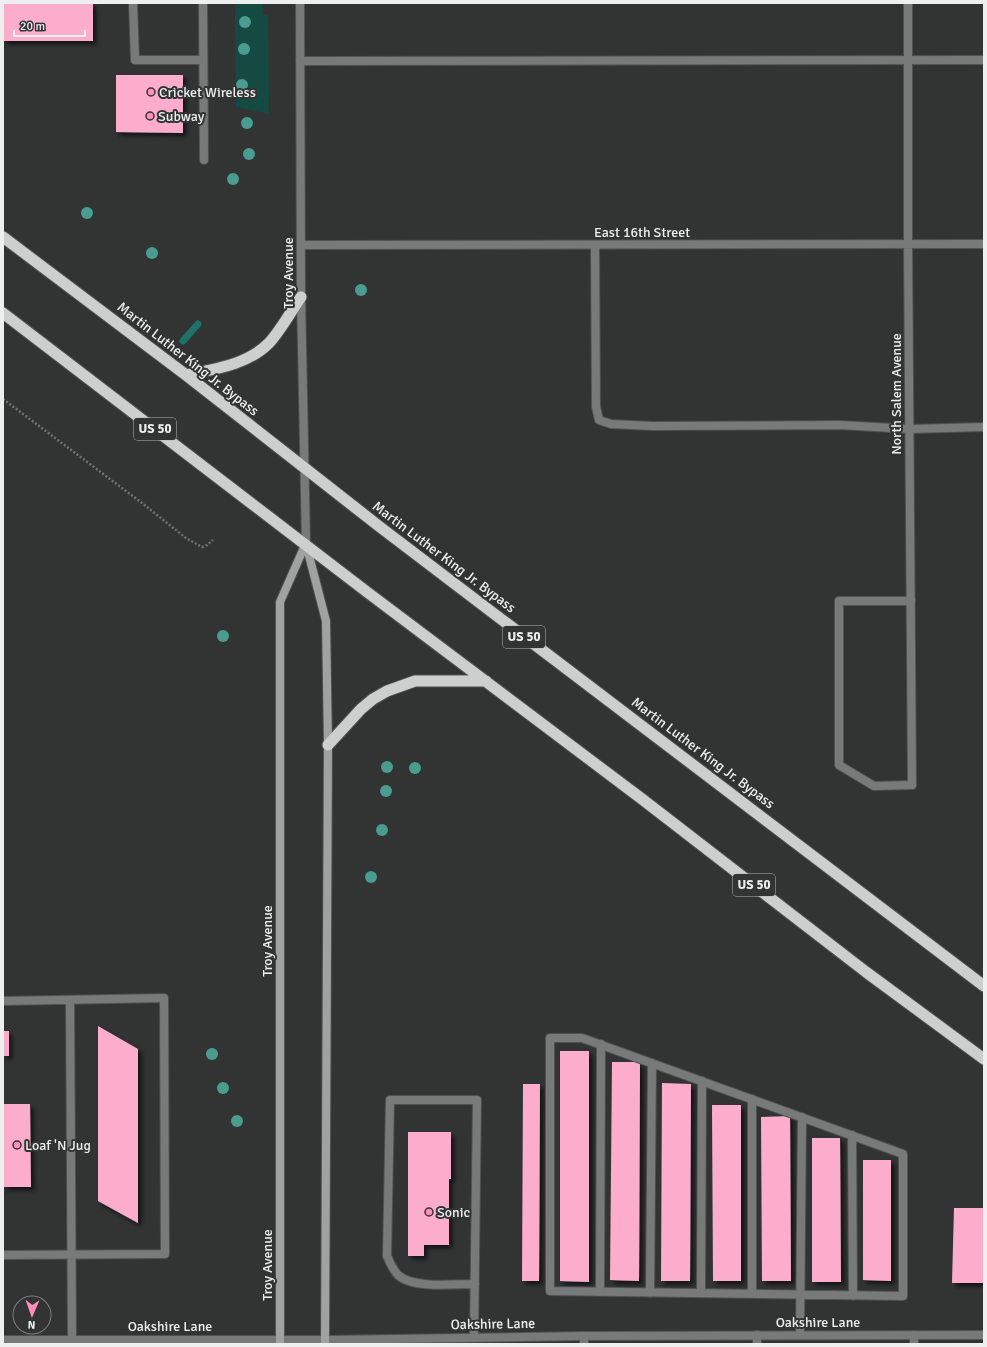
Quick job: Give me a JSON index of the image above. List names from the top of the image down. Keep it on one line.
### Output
{"streets":{"highway":["Martin Luther King Jr. Bypass","US 50"],"main road":["Troy Avenue"],"street":["East 16th Street","North Salem Avenue","Oakshire Lane"]},"crossings":[["East 16th Street","Troy Avenue"],["East 16th Street","North Salem Avenue"],["Troy Avenue","Martin Luther King Jr. Bypass"],["Troy Avenue","US 50"],["Troy Avenue","Oakshire Lane"]],"places":["Cricket Wireless","Subway","Loaf 'N Jug","Sonic"],"scale_bar":"20 m","north":"bottom"}
